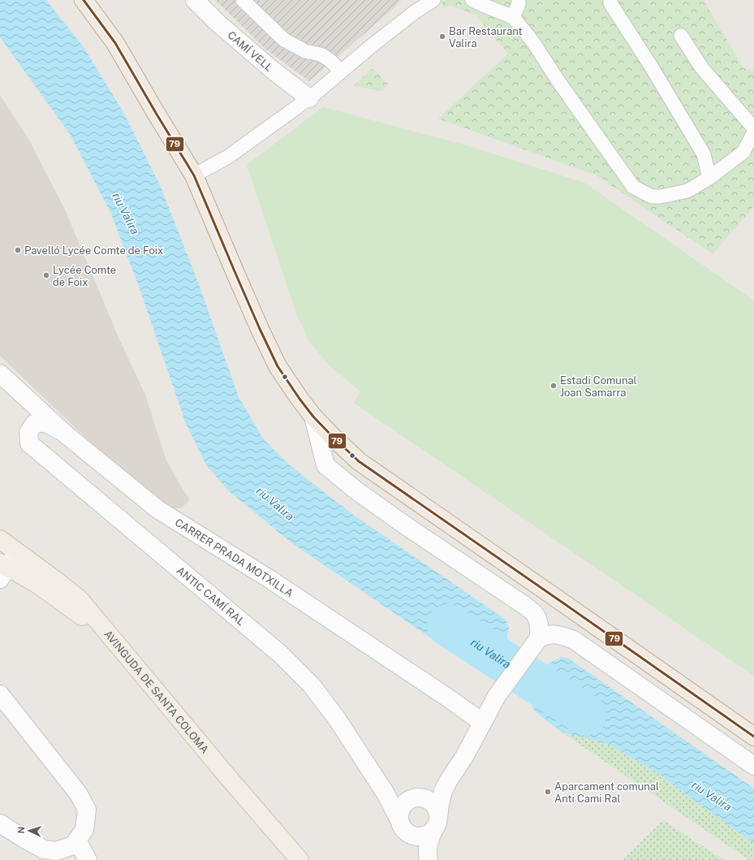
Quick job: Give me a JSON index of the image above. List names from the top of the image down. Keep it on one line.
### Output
{"streets":{"main road":["AVINGUDA DE SANTA COLOMA"],"street":["CAMÍ VELL","CARRER PRADA MOTXILLA","ANTIC CAMÍ RAL"]},"crossings":[["CARRER PRADA MOTXILLA","ANTIC CAMÍ RAL"]],"water":["riu Valira"],"places":["Bar Restaurant Valira","Pavelló Lycée Comte de Foix","Lycée Comte de Foix","Estadi Comunal Joan Samarra","Aparcament comunal Anti Cami Ral"],"lines":["transit line 79"],"north":"left"}
